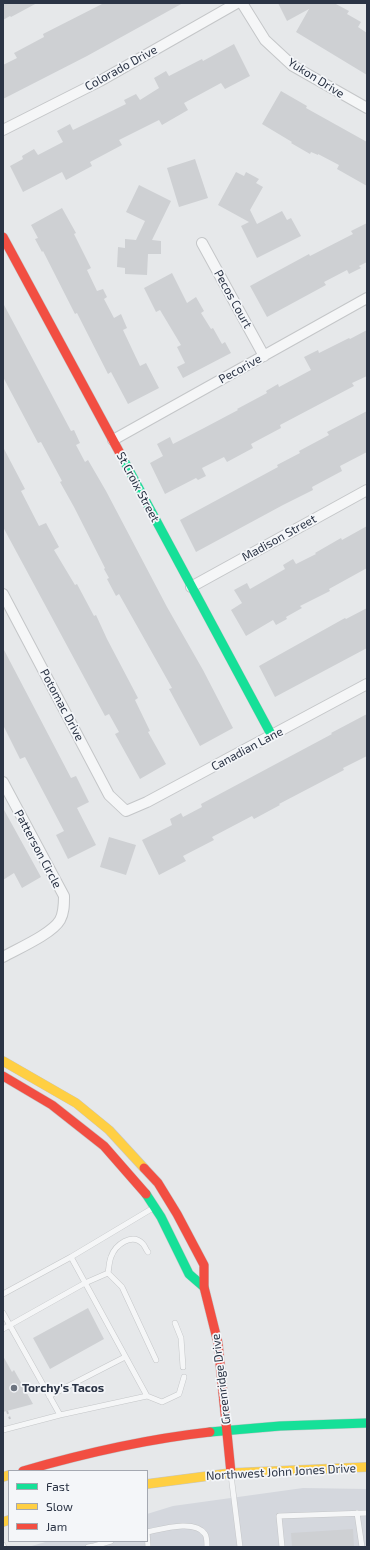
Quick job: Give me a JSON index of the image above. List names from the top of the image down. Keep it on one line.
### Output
{"streets":{"street":["Colorado Drive","Yukon Drive","Pecos Court","Pecorive","St Croix Street","Madison Street","Potomac Drive","Canadian Lane","Patterson Circle","Greenridge Drive","Northwest John Jones Drive"]},"crossings":[["Pecos Court","Pecorive"],["Pecorive","St Croix Street"],["St Croix Street","Madison Street"],["St Croix Street","Canadian Lane"],["Potomac Drive","Canadian Lane"],["Greenridge Drive","Northwest John Jones Drive"]],"places":["Torchy's Tacos"],"legend":["Fast","Slow","Jam"]}
